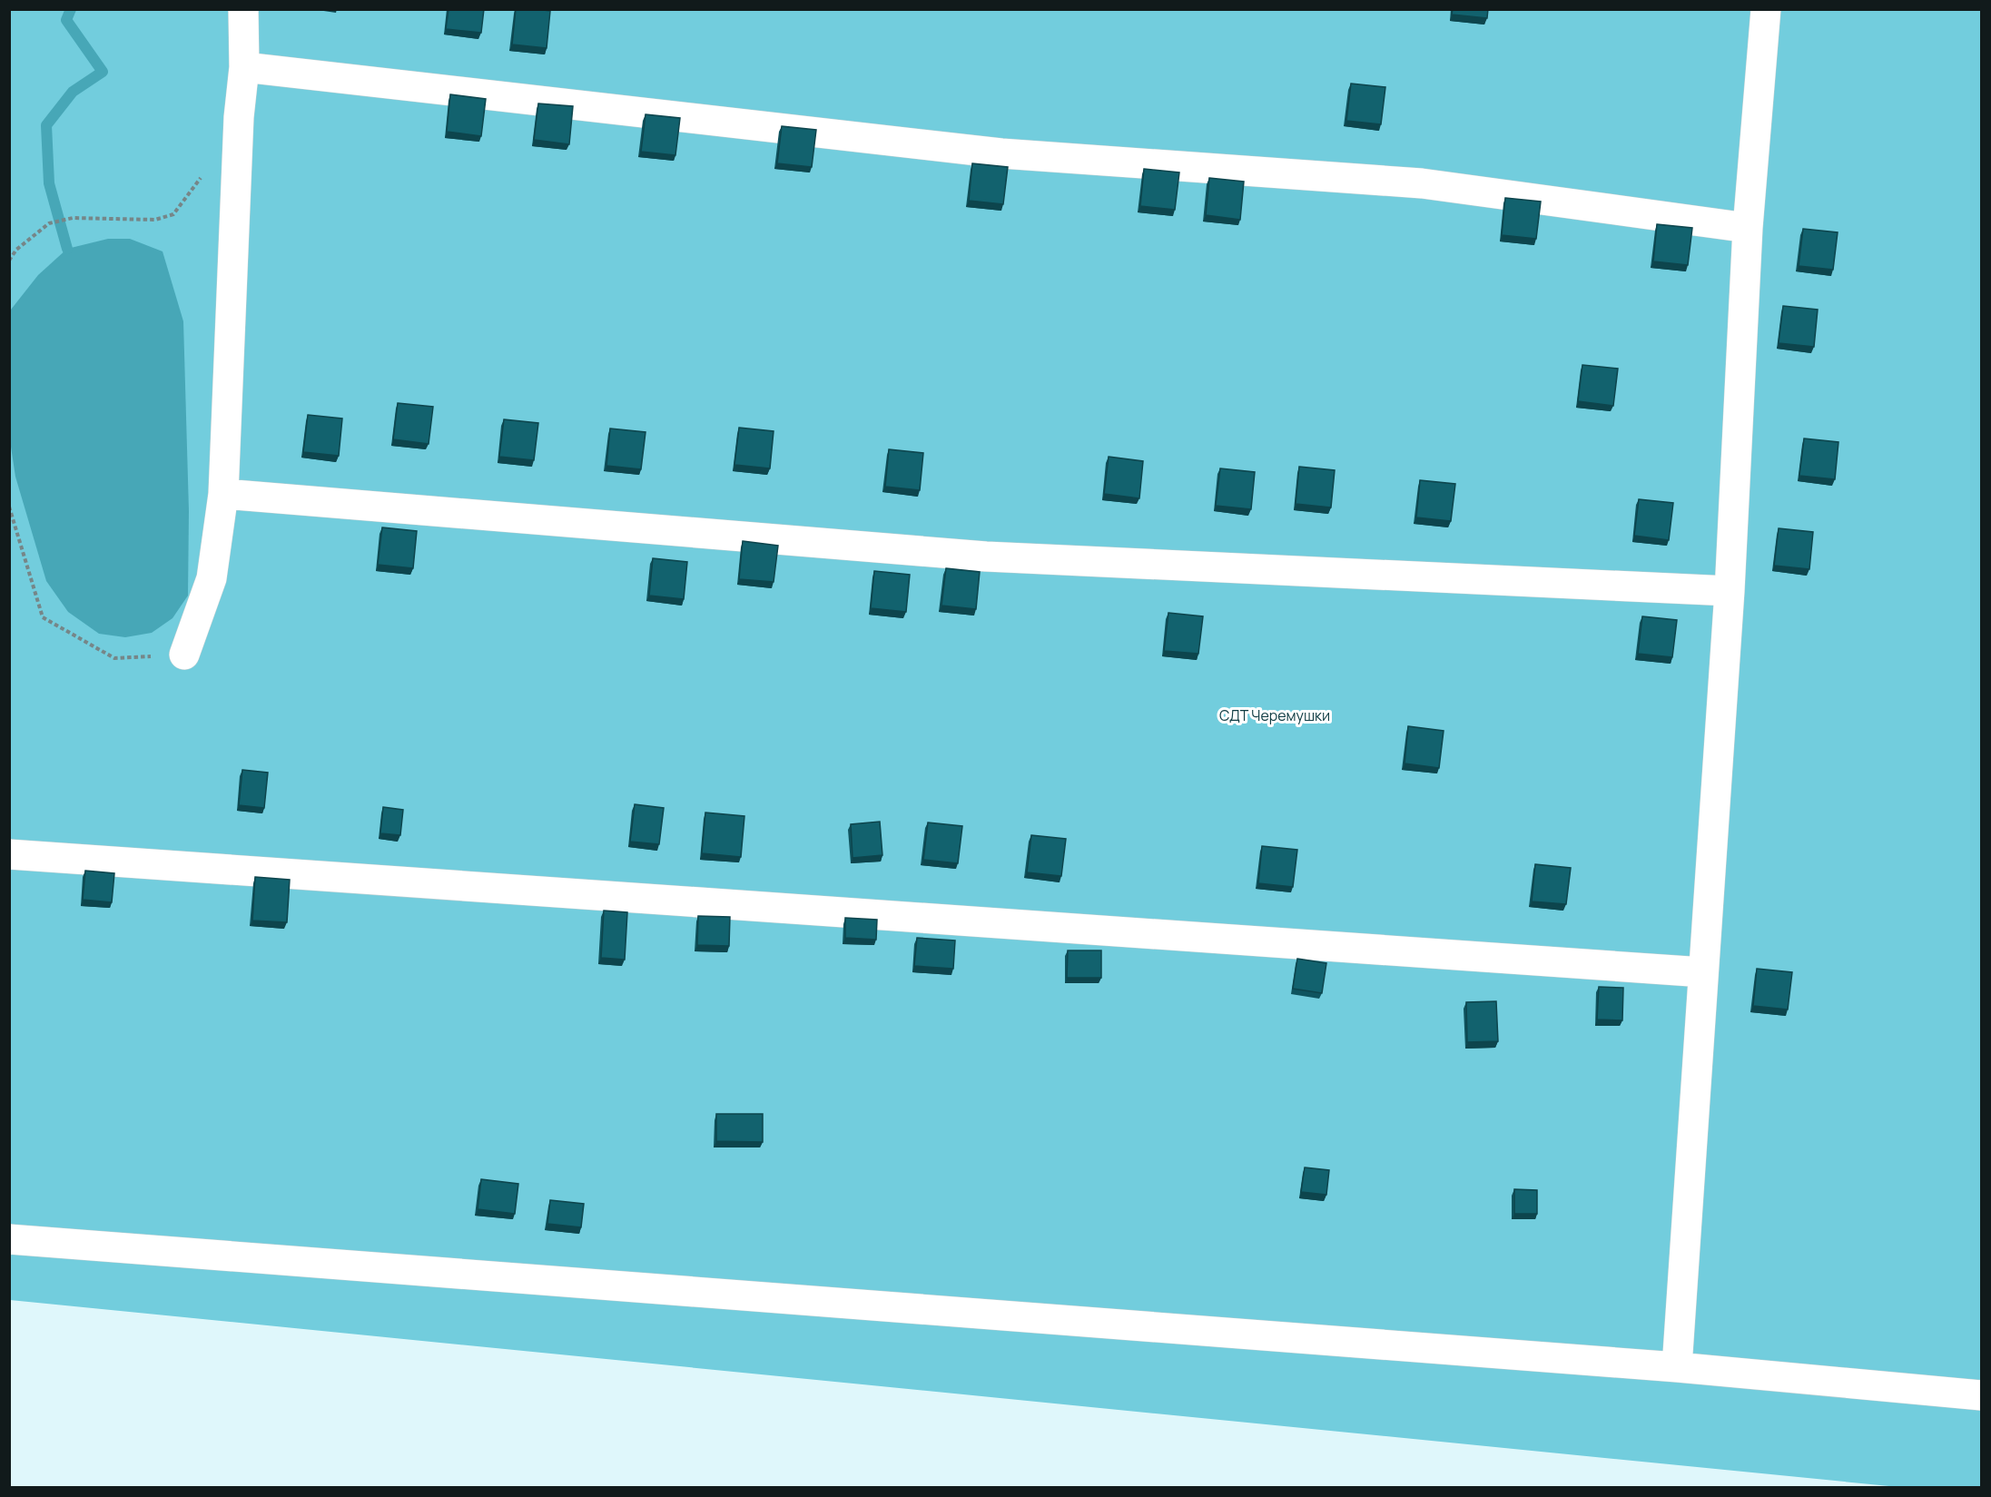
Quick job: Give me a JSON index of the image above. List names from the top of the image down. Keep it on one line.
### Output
{"parks":["СДТ Черемушки"]}
